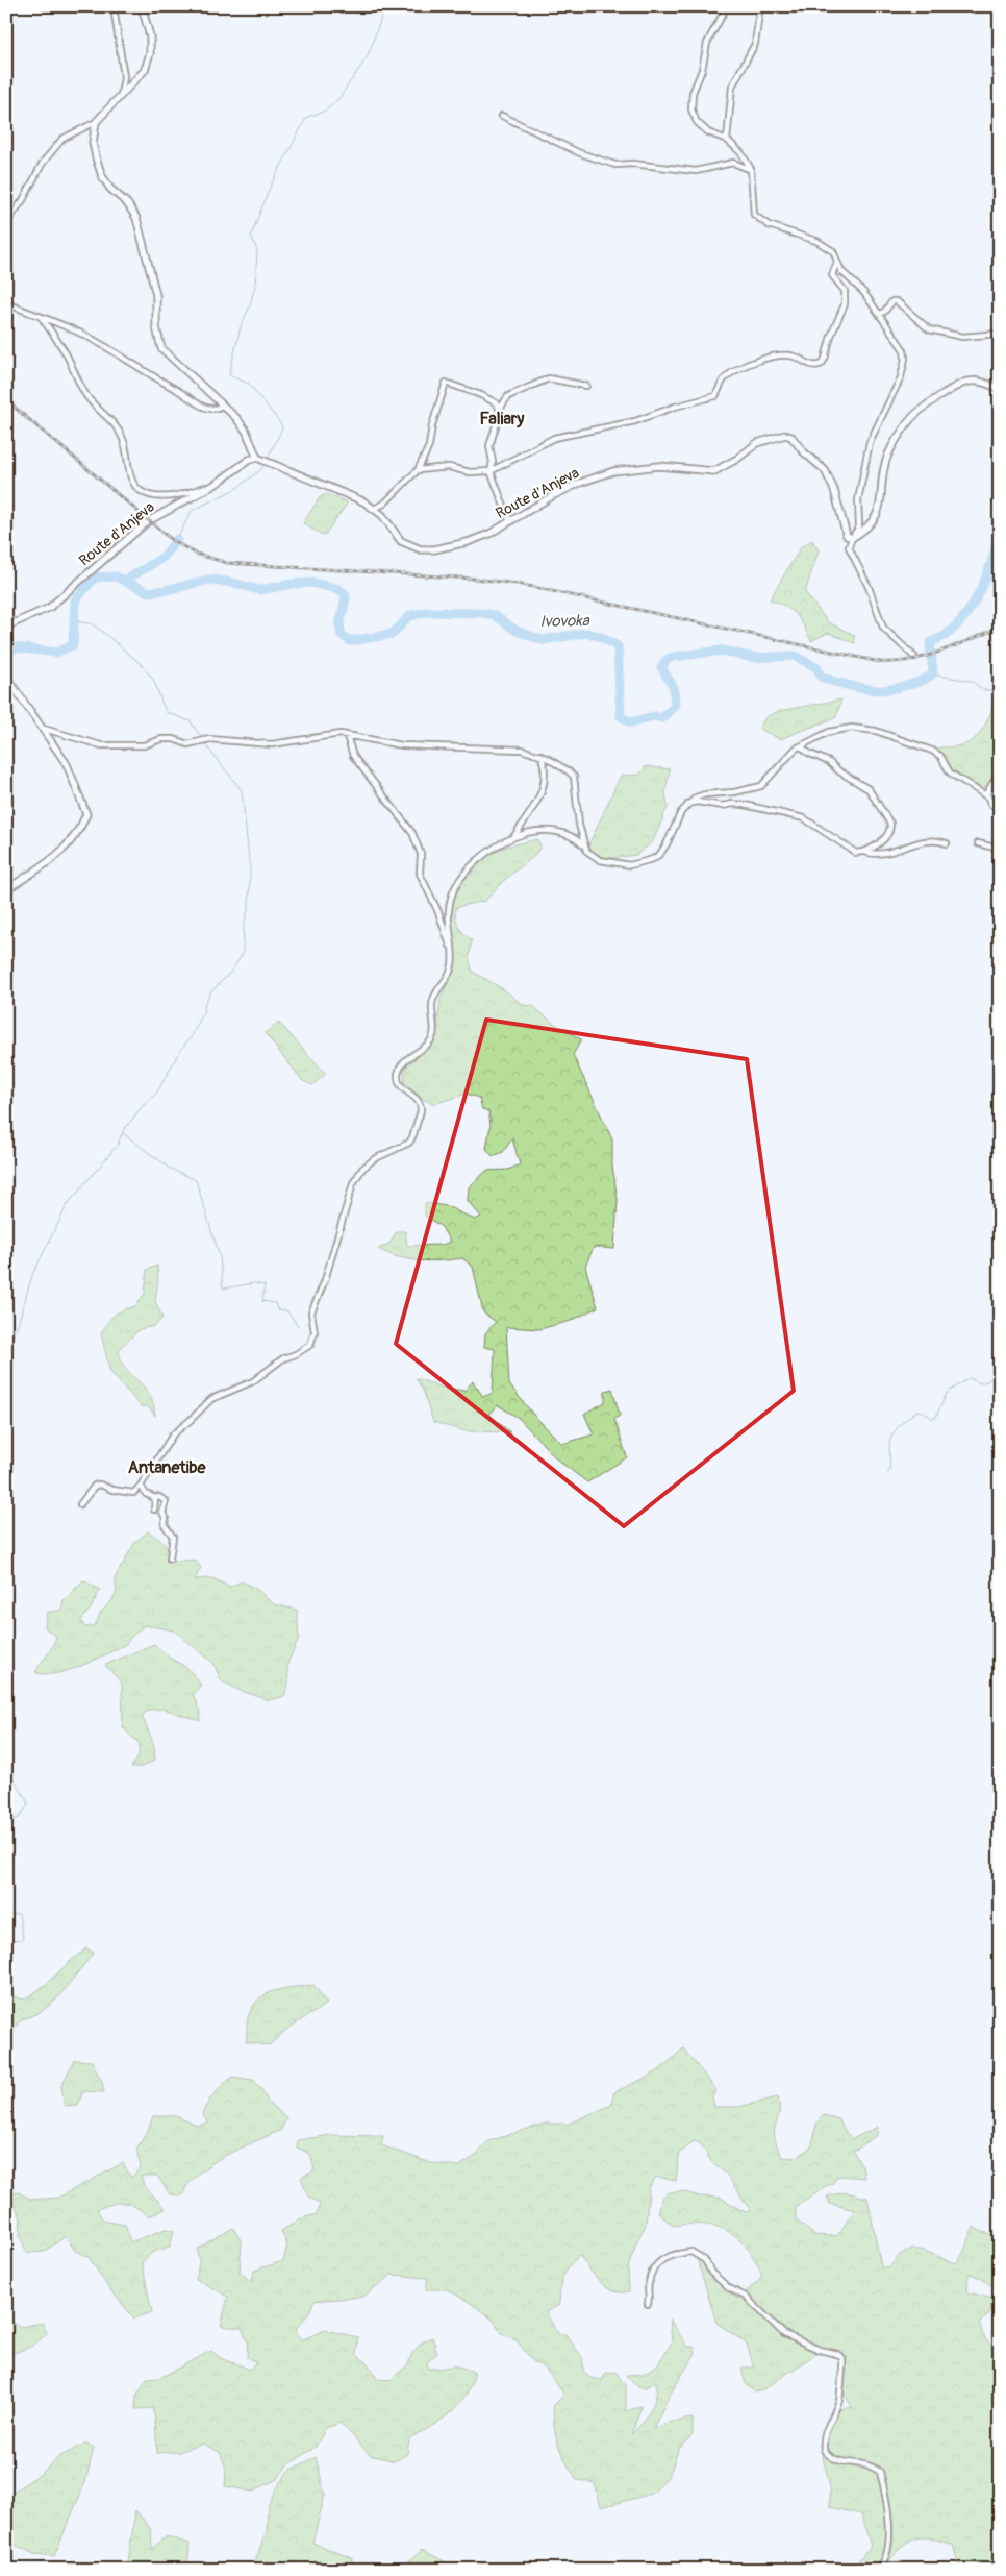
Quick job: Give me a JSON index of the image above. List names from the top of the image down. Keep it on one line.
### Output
{"streets":{"street":["Route d'Anjeva"]},"districts":["Faliary","Antanetibe"],"water":["Ivovoka"]}
